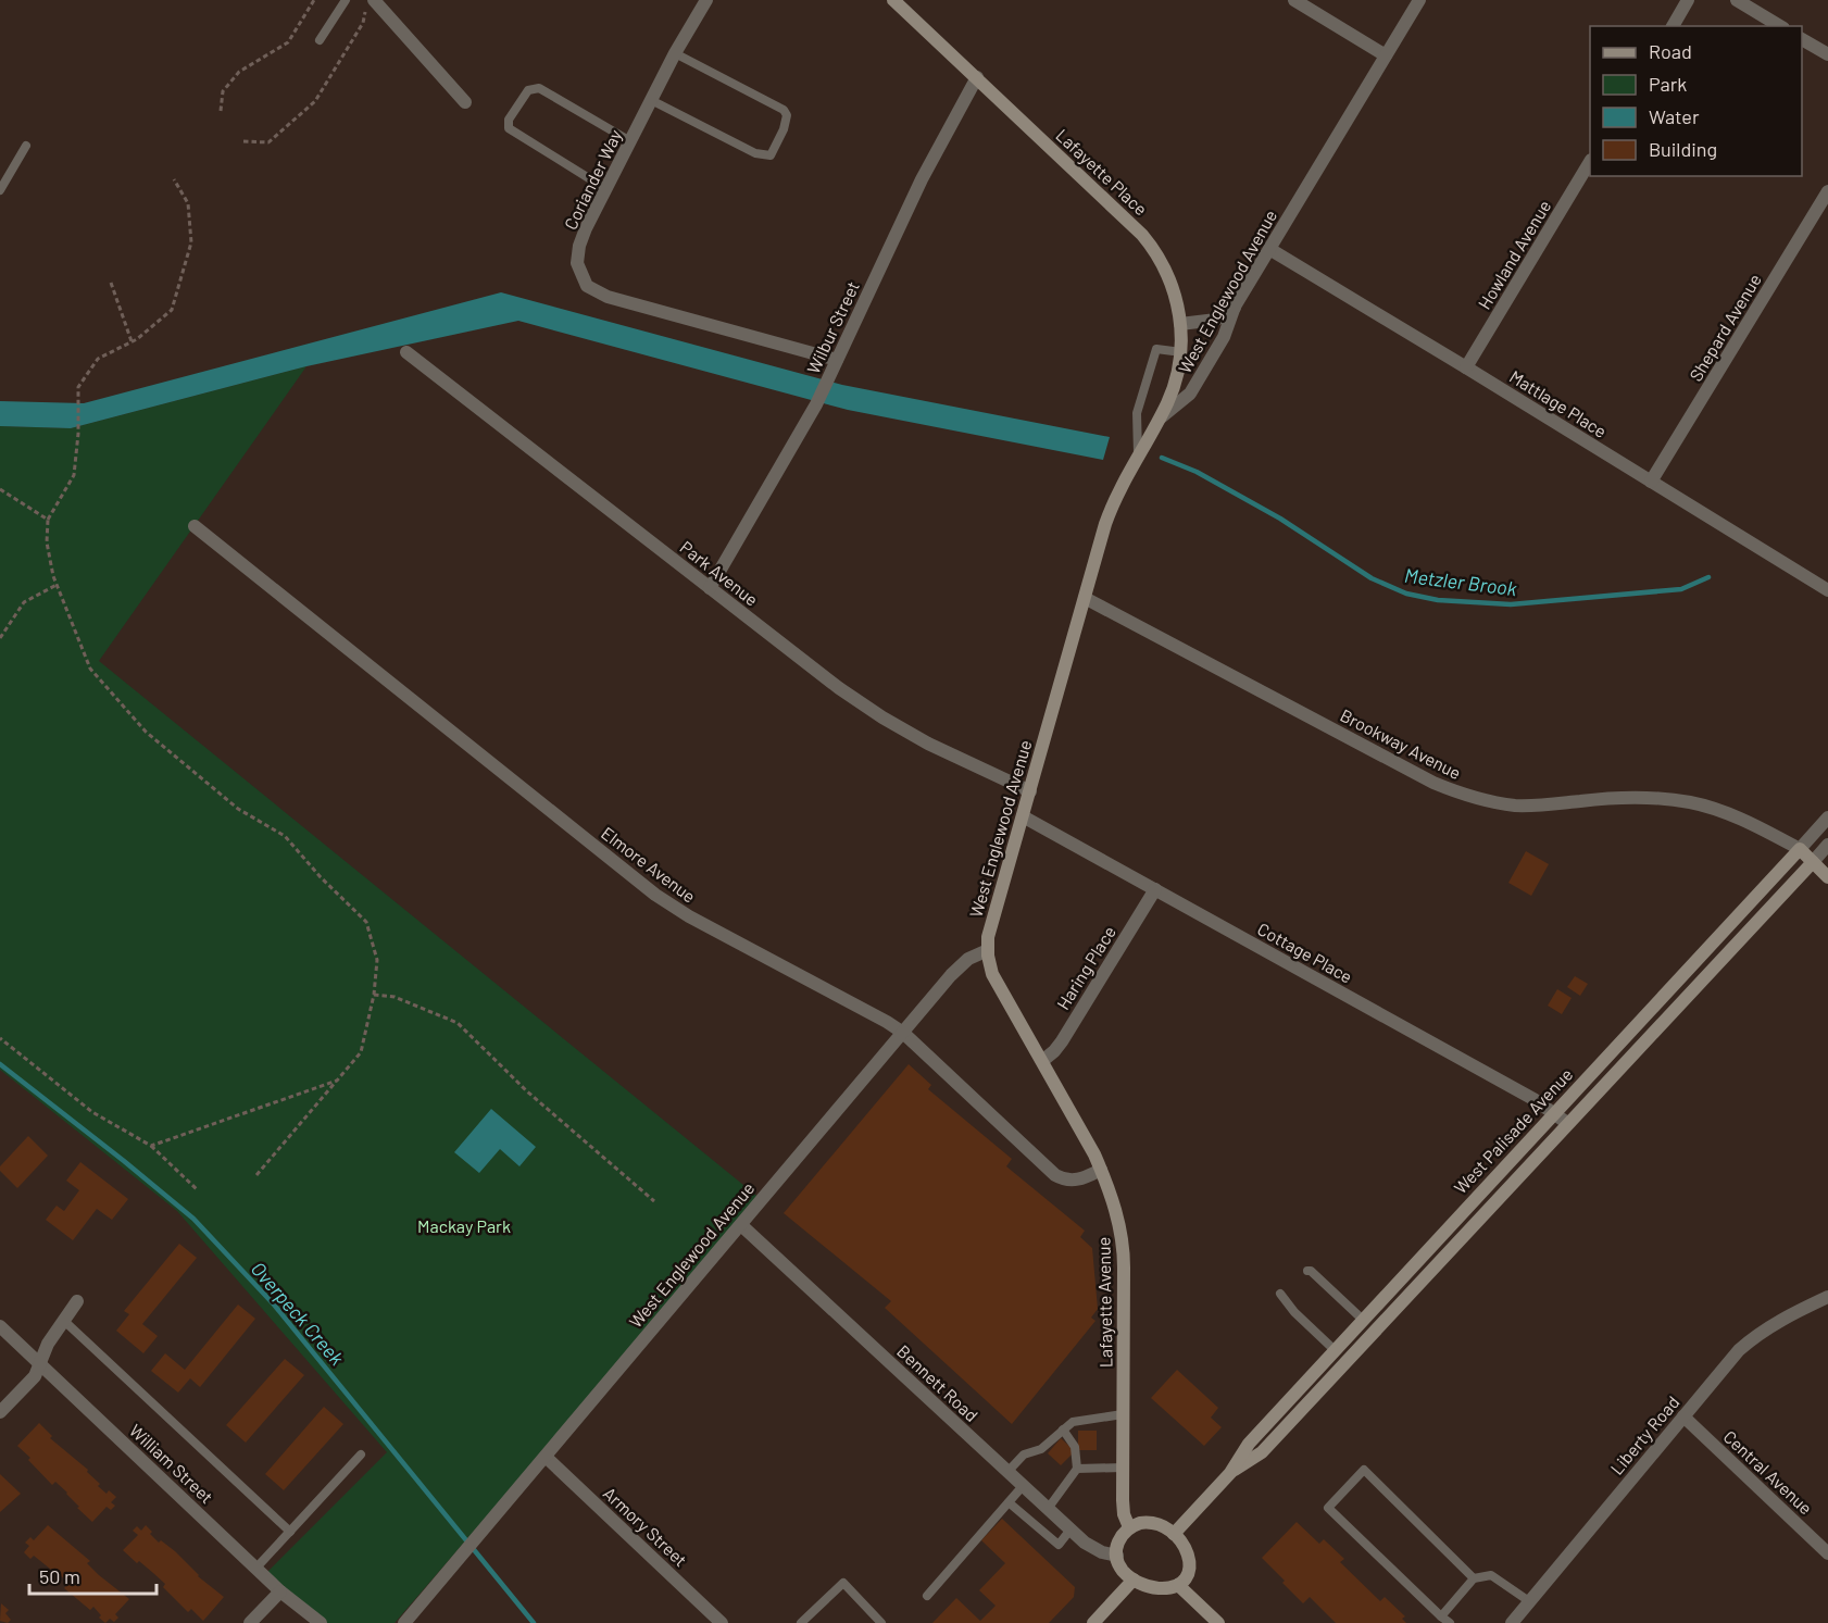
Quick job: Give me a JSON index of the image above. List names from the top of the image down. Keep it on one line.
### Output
{"streets":{"main road":["Lafayette Place","West Englewood Avenue","West Palisade Avenue","Lafayette Avenue"],"street":["Coriander Way","Howland Avenue","Wilbur Street","Shepard Avenue","Mattlage Place","Park Avenue","Brookway Avenue","Elmore Avenue","Cottage Place","Haring Place","Bennett Road","Liberty Road","William Street","Central Avenue","Armory Street"]},"crossings":[["Lafayette Place","West Englewood Avenue"],["Lafayette Place","Wilbur Street"],["Coriander Way","Wilbur Street"],["Howland Avenue","Mattlage Place"],["West Englewood Avenue","Mattlage Place"],["West Englewood Avenue","Park Avenue"],["West Englewood Avenue","Brookway Avenue"],["West Englewood Avenue","Elmore Avenue"],["West Englewood Avenue","Cottage Place"],["West Englewood Avenue","Lafayette Avenue"],["West Englewood Avenue","Bennett Road"],["West Englewood Avenue","Armory Street"],["Wilbur Street","Park Avenue"],["Shepard Avenue","Mattlage Place"],["Brookway Avenue","West Palisade Avenue"],["Elmore Avenue","Lafayette Avenue"],["Cottage Place","Haring Place"],["Cottage Place","West Palisade Avenue"],["Haring Place","Lafayette Avenue"],["West Palisade Avenue","Lafayette Avenue"],["West Palisade Avenue","Bennett Road"],["Lafayette Avenue","Bennett Road"],["Liberty Road","Central Avenue"]],"water":["Metzler Brook","Overpeck Creek"],"parks":["Mackay Park"],"legend":["Road","Park","Water","Building"],"scale_bar":"50 m"}
